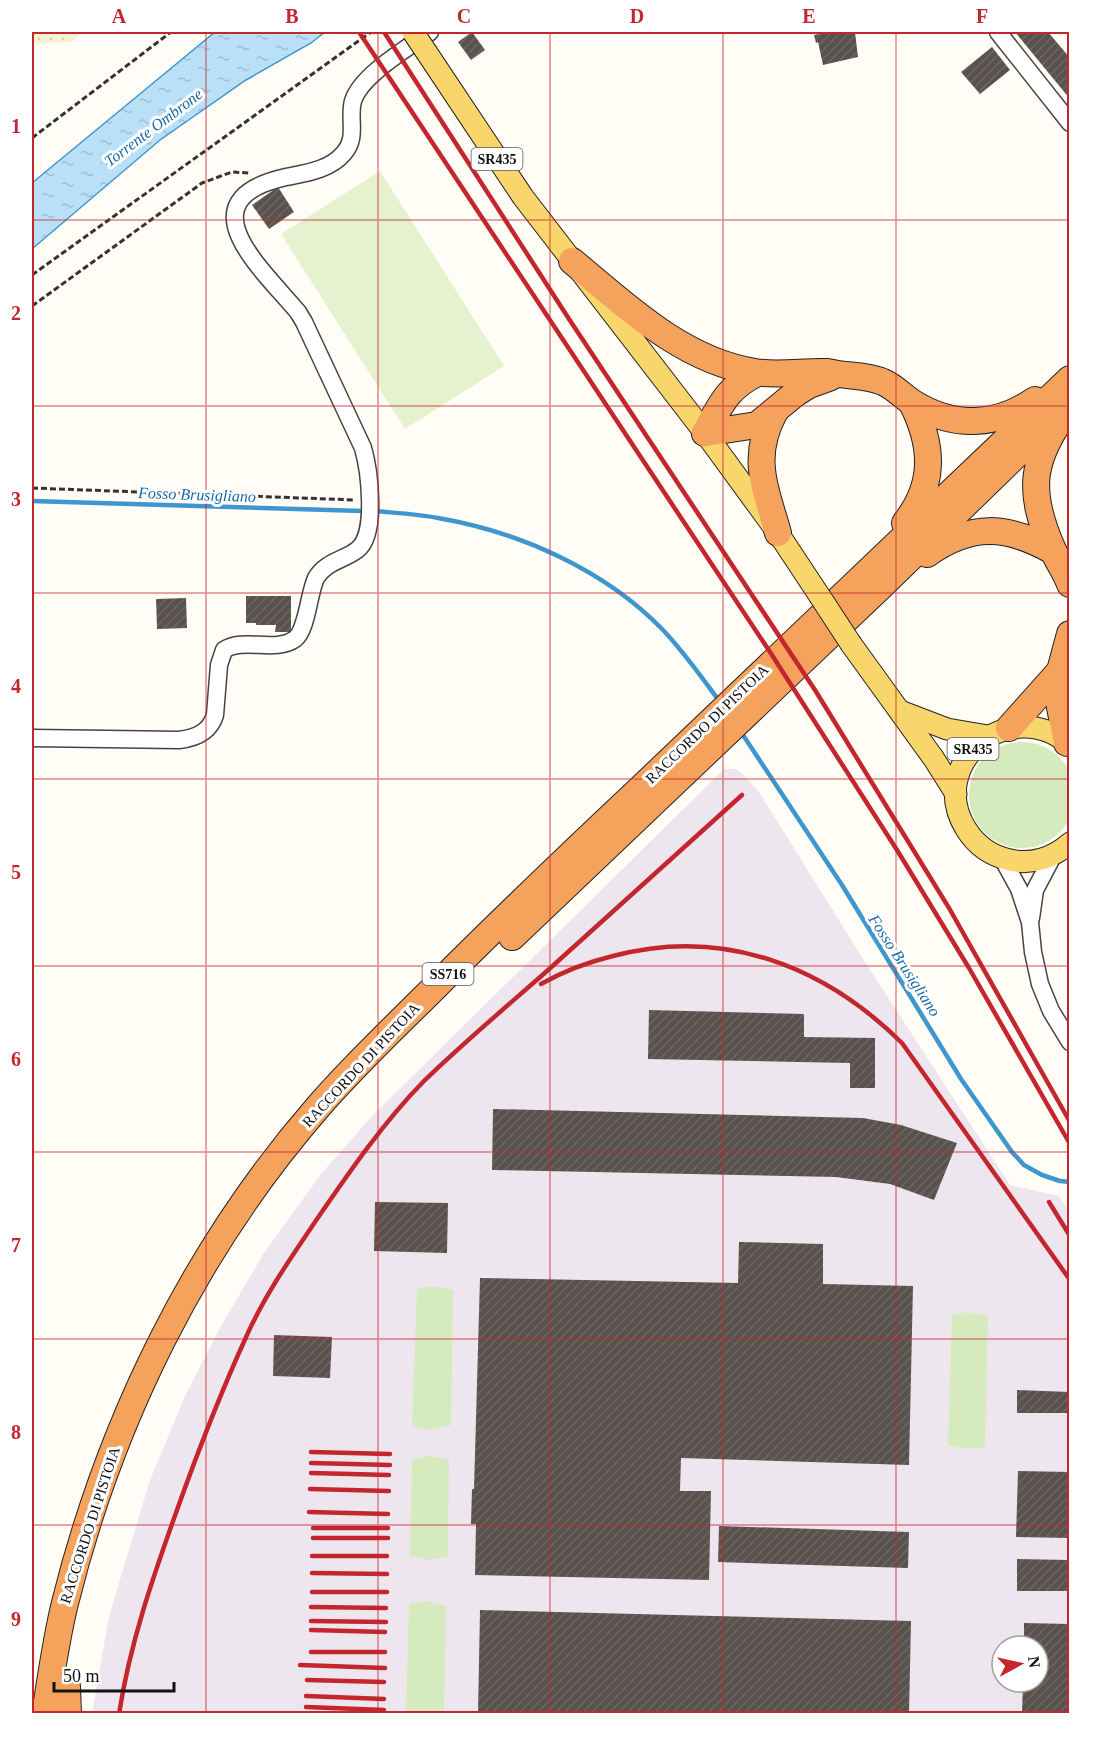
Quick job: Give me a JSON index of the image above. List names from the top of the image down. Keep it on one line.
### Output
{"streets":{"highway":["RACCORDO DI PISTOIA","SS716"],"main road":["SR435"]},"water":["Torrente Ombrone","Fosso Brusigliano"],"scale_bar":"50 m","north":"right","grid":{"columns":["A","B","C","D","E","F"],"rows":["1","2","3","4","5","6","7","8","9"]}}
